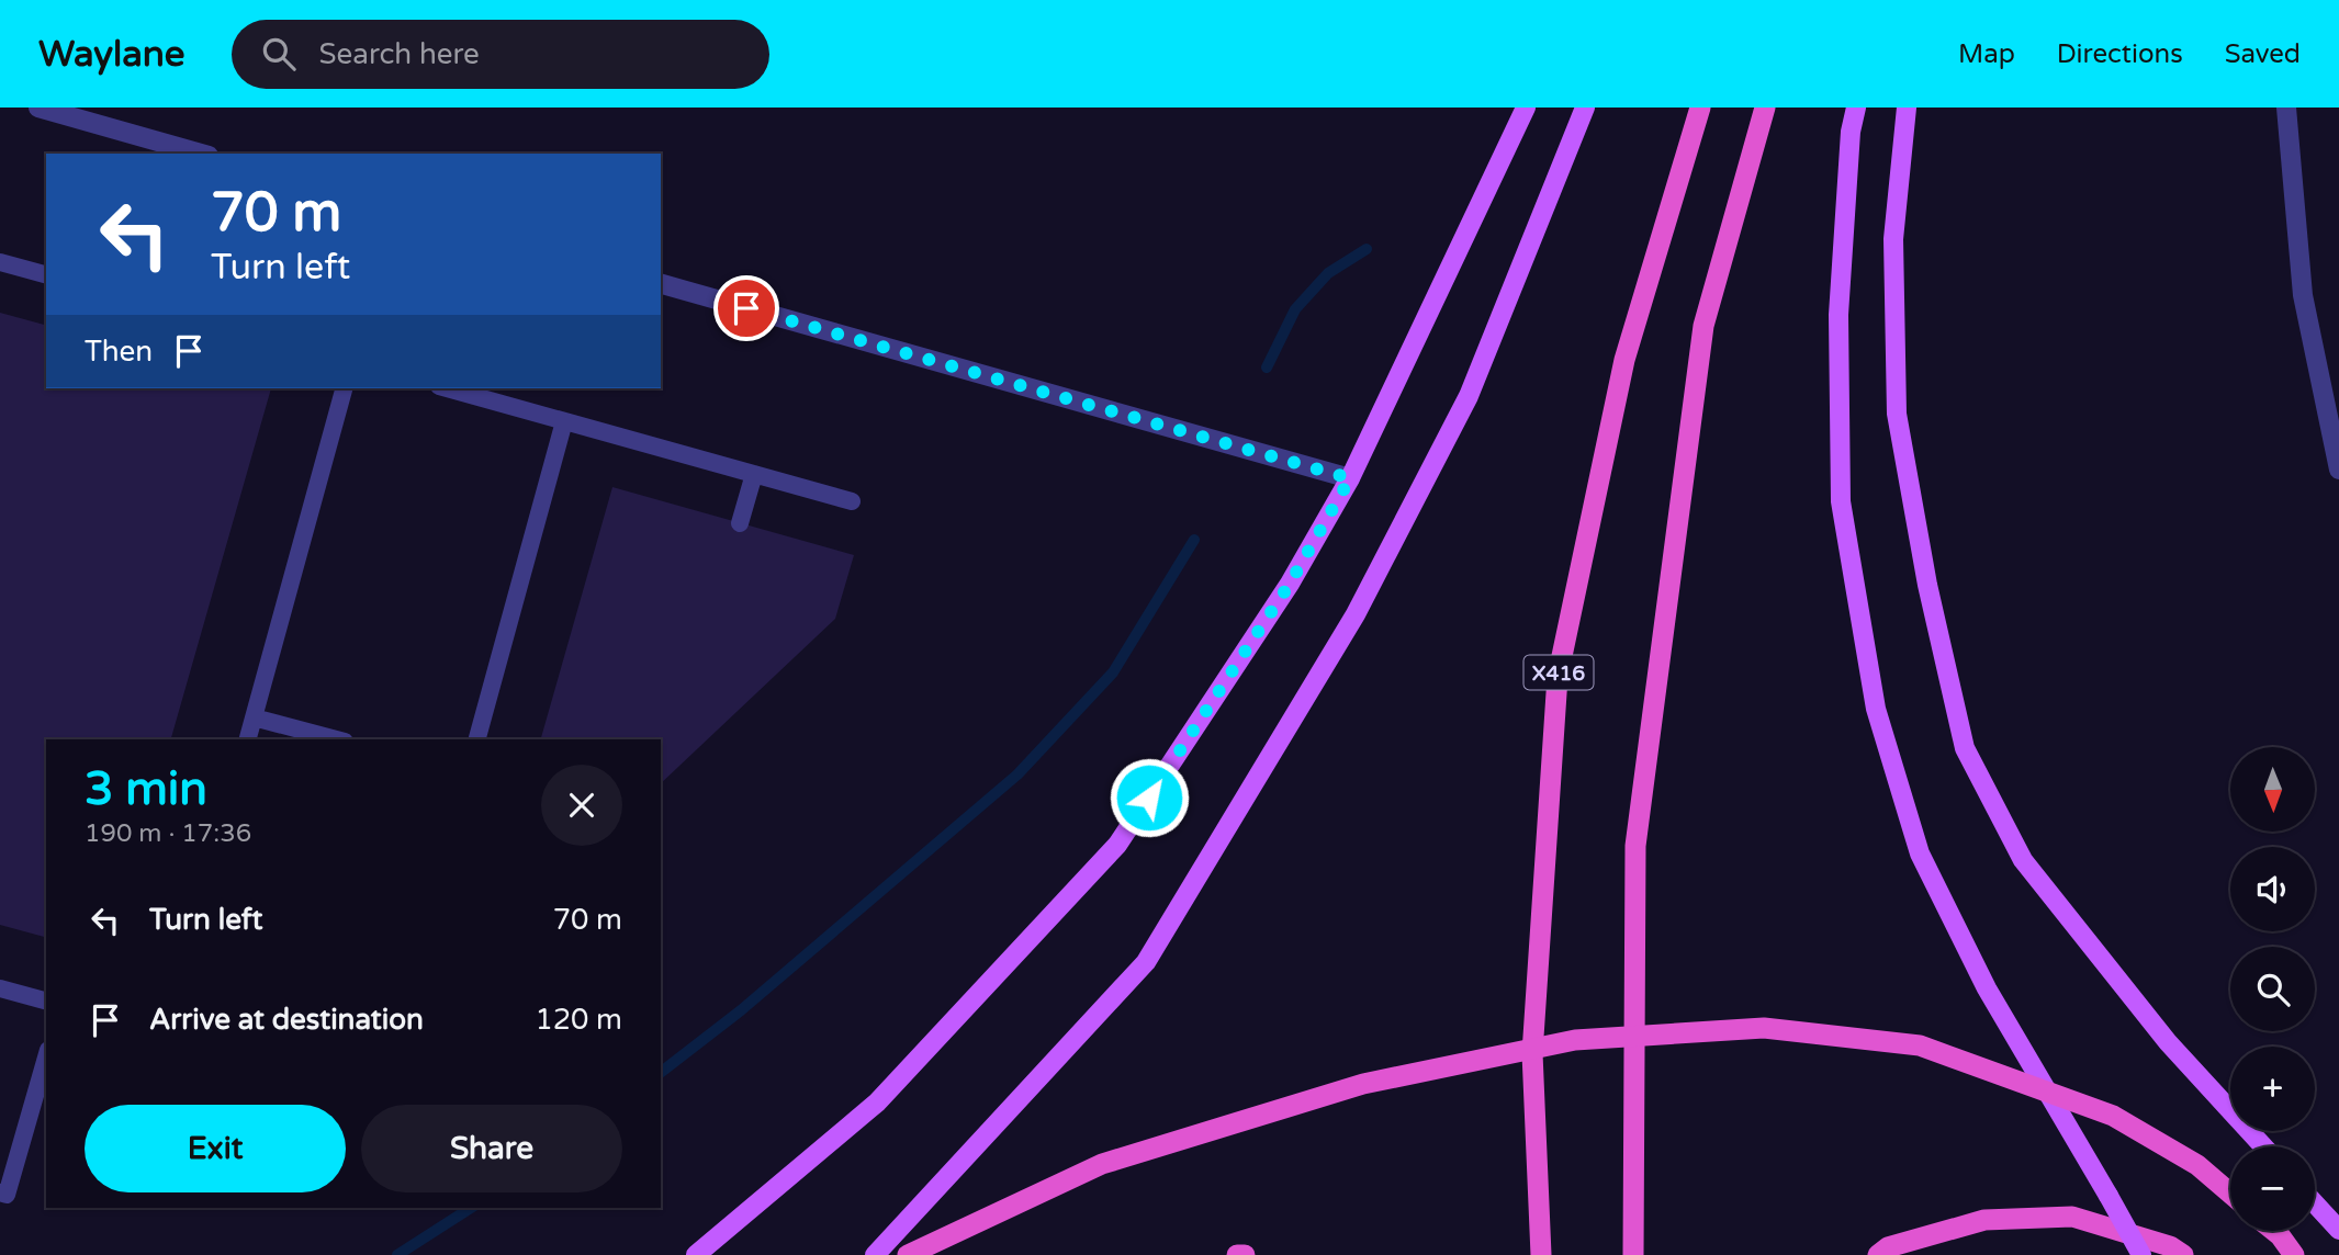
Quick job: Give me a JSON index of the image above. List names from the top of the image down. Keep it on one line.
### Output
{"streets":{"highway":["X416"]},"north":"bottom","page":{"header":"Waylane","search":"Search here","nav":["Map","Directions","Saved"],"turn":["70 m","Turn left"],"then":"Then","heading":["3 min","190 m · 17:36"],"map_buttons":["+","−"],"list":[{"name":"Turn left","value":"70 m"},{"name":"Arrive at destination","value":"120 m"}],"buttons":["Exit","Share"]}}
